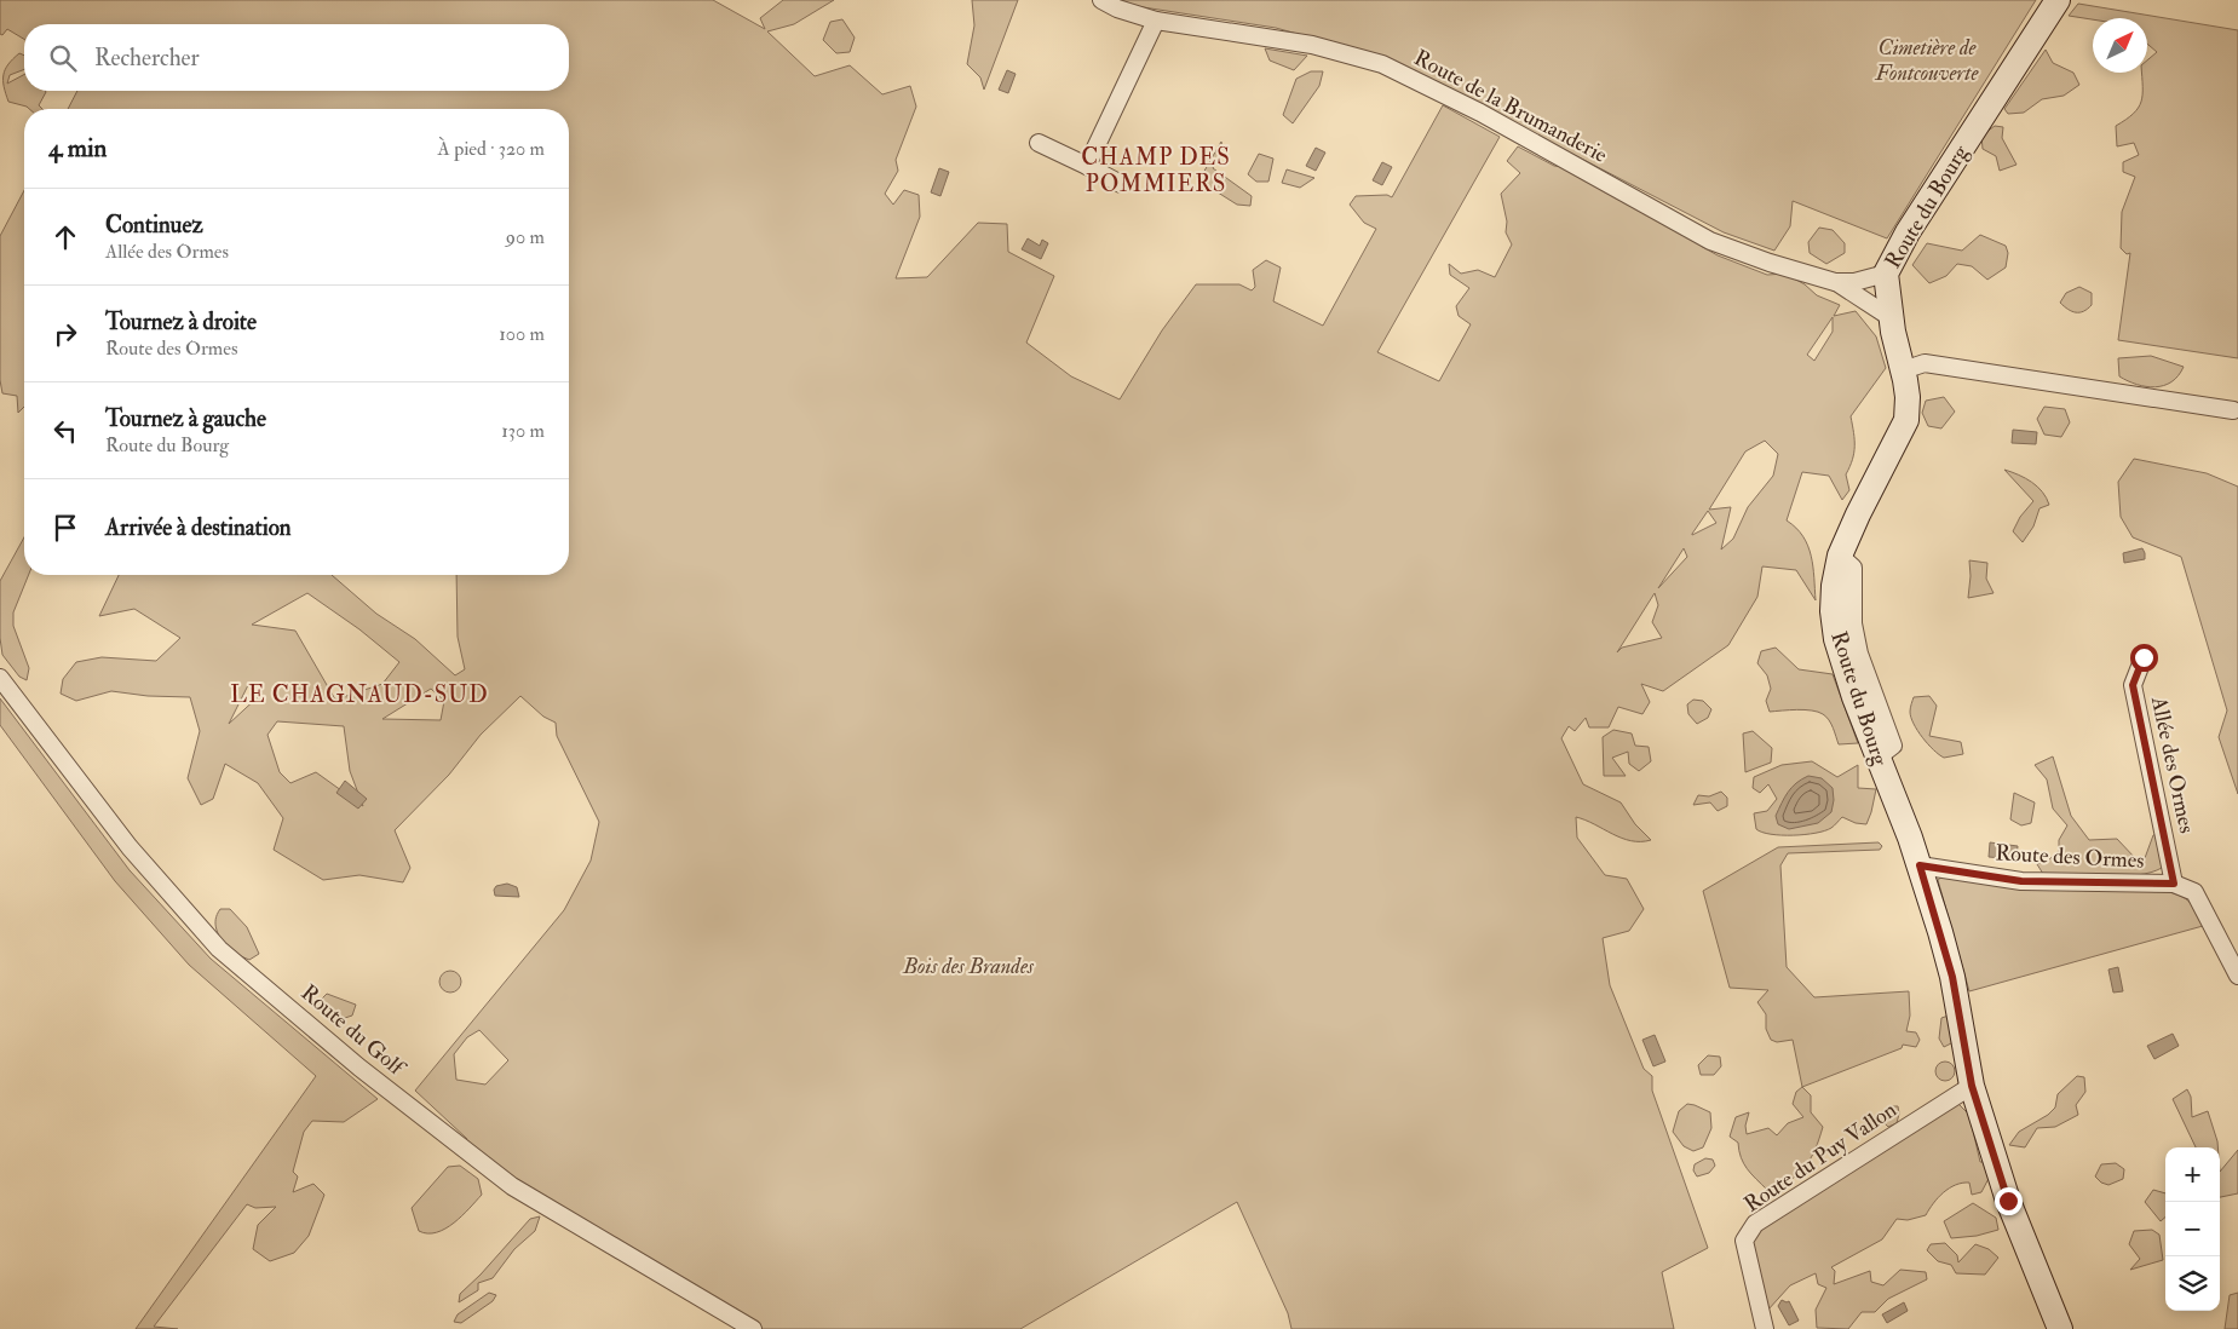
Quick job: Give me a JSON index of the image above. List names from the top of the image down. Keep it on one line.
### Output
{"streets":{"street":["Route de la Brumanderie","Route du Bourg","Allée des Ormes","Route des Ormes","Route du Golf","Route du Puy Vallon"]},"crossings":[["Route de la Brumanderie","Route du Bourg"],["Route du Bourg","Route des Ormes"],["Route du Bourg","Route du Puy Vallon"],["Allée des Ormes","Route des Ormes"]],"districts":["CHAMP DES POMMIERS","LE CHAGNAUD-SUD"],"parks":["Cimetière de Fontcouverte","Bois des Brandes"],"north":"top right","page":{"search":"Rechercher","heading":["4 min","À pied · 320 m"],"list":[["Continuez","Allée des Ormes","90 m"],["Tournez à droite","Route des Ormes","100 m"],["Tournez à gauche","Route du Bourg","130 m"],"Arrivée à destination"],"map_buttons":["+","−"]}}
